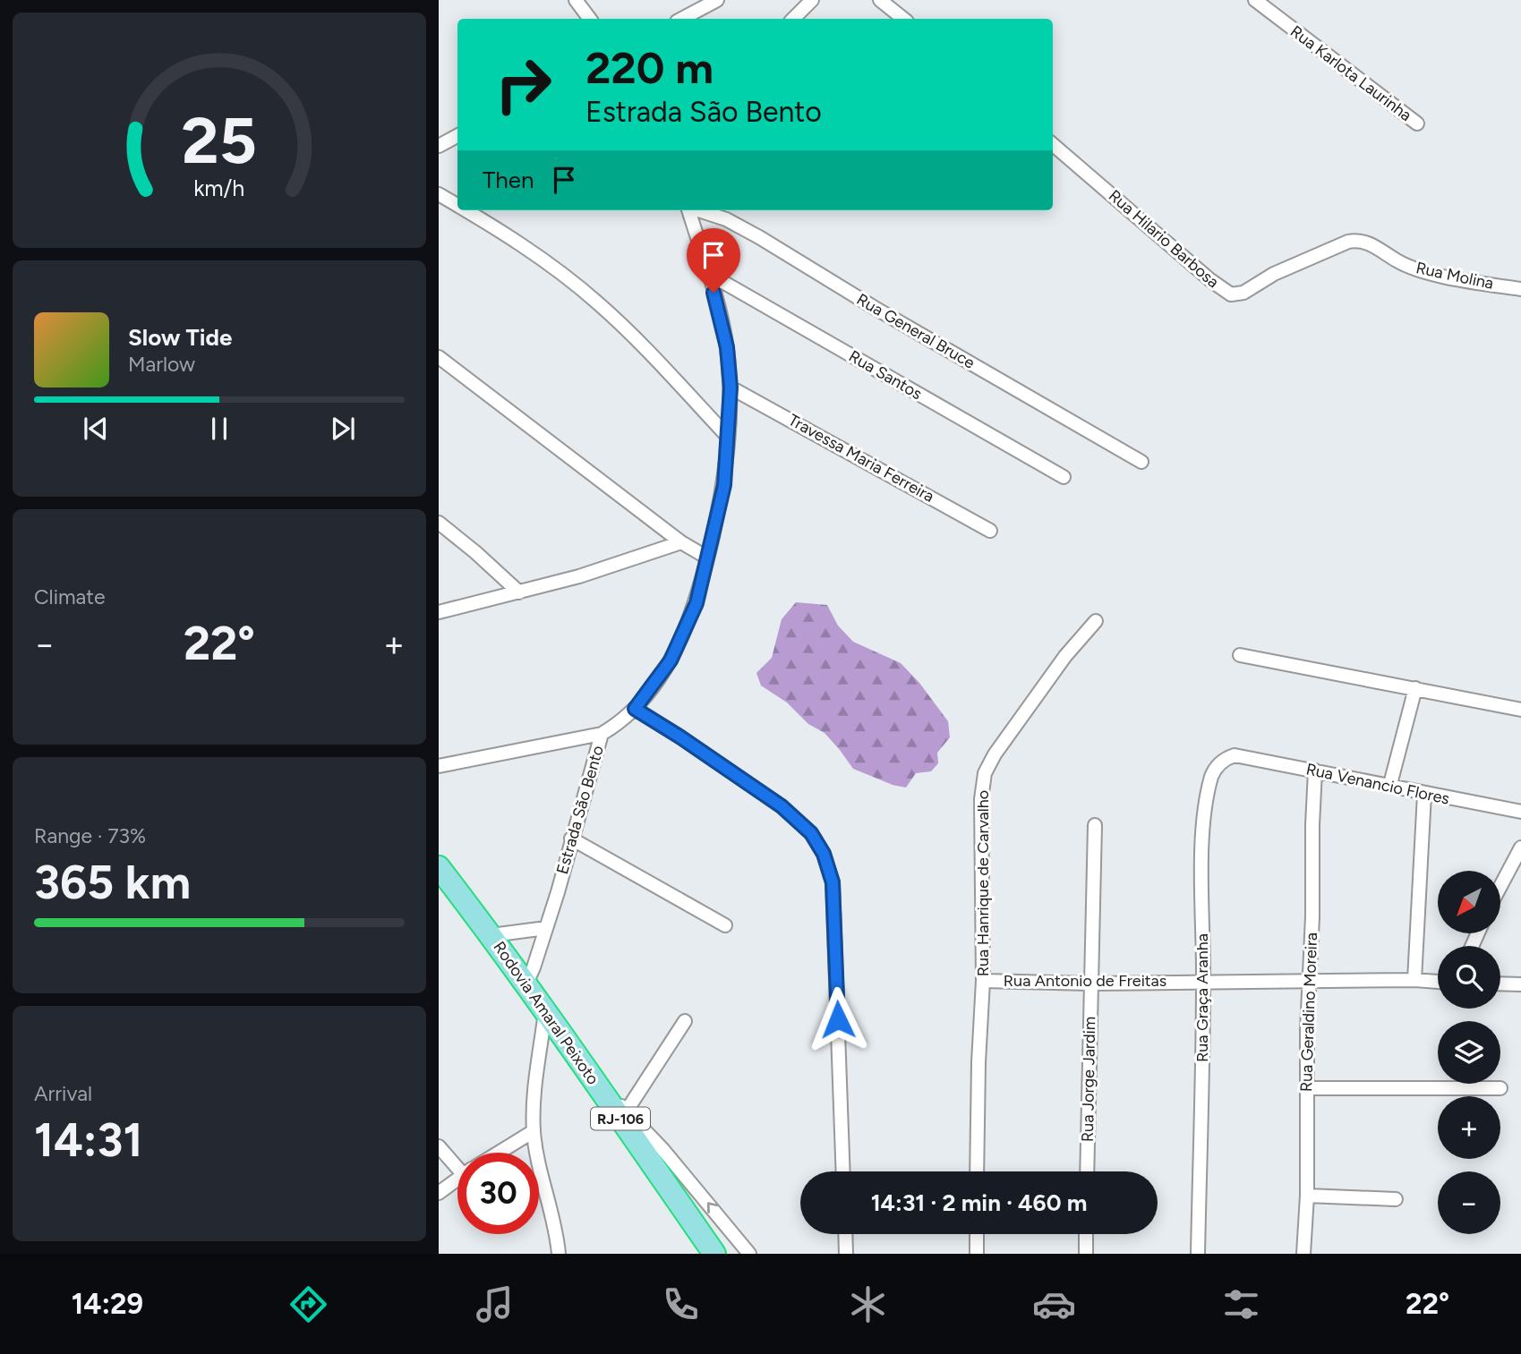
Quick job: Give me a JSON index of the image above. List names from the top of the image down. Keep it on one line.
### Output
{"streets":{"highway":["Rodovia Amaral Peixoto","RJ-106"],"street":["Rua Karlota Laurinha","Rua Hilario Barbosa","Rua Molina","Rua General Bruce","Rua Santos","Travessa Maria Ferreira","Rua Venancio Flores","Estrada São Bento","Rua Hanrique de Carvalho","Rua Antonio de Freitas","Rua Graça Aranha","Rua Geraldino Moreira","Rua Jorge Jardim"]},"crossings":[["Rua Hilario Barbosa","Rua Molina"],["Rua Santos","Estrada São Bento"],["Travessa Maria Ferreira","Estrada São Bento"],["Rua Venancio Flores","Rua Graça Aranha"],["Rua Venancio Flores","Rua Geraldino Moreira"],["Estrada São Bento","Rodovia Amaral Peixoto"],["Rua Hanrique de Carvalho","Rua Antonio de Freitas"],["Rua Antonio de Freitas","Rua Graça Aranha"],["Rua Antonio de Freitas","Rua Geraldino Moreira"],["Rua Antonio de Freitas","Rua Jorge Jardim"]],"north":"bottom left","page":{"turn":["220 m","Estrada São Bento"],"then":"Then","song":["Slow Tide","Marlow"],"tile":["Climate",["Range · 73%","365 km"],["Arrival","14:31"]],"heat":["−","22°","+"],"map_buttons":["+","−"],"limit":"30","trip":"14:31 · 2 min · 460 m","tabs":["14:29","22°"],"gauge":["25","km/h"]}}
